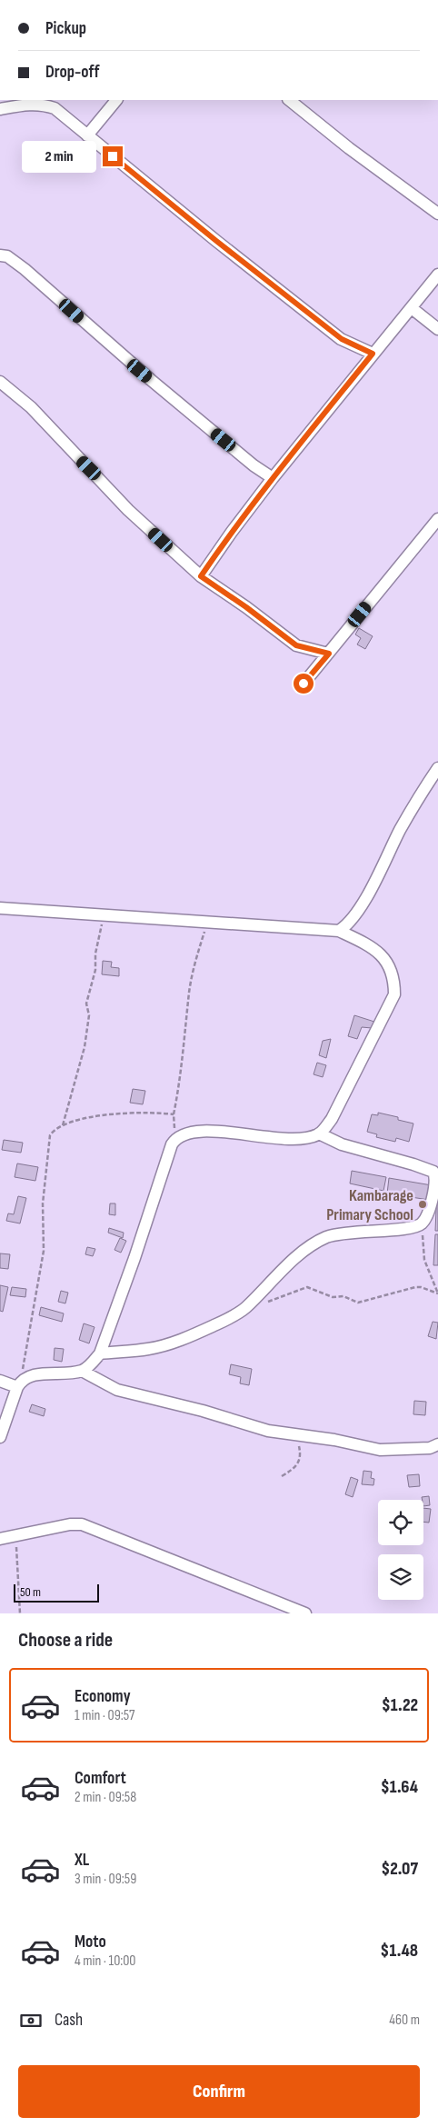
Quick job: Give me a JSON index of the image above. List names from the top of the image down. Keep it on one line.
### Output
{"places":["Kambarage Primary School"],"scale_bar":"50 m","page":{"banner":["Pickup","Drop-off"],"bubble":"2 min","scale":"50 m","heading":"Choose a ride","list":[{"name":"Economy","note":"1 min · 09:57","value":"$1.22"},{"name":"Comfort","note":"2 min · 09:58","value":"$1.64"},{"name":"XL","note":"3 min · 09:59","value":"$2.07"},{"name":"Moto","note":"4 min · 10:00","value":"$1.48"}],"pay":["Cash","460 m"],"buttons":"Confirm"}}
